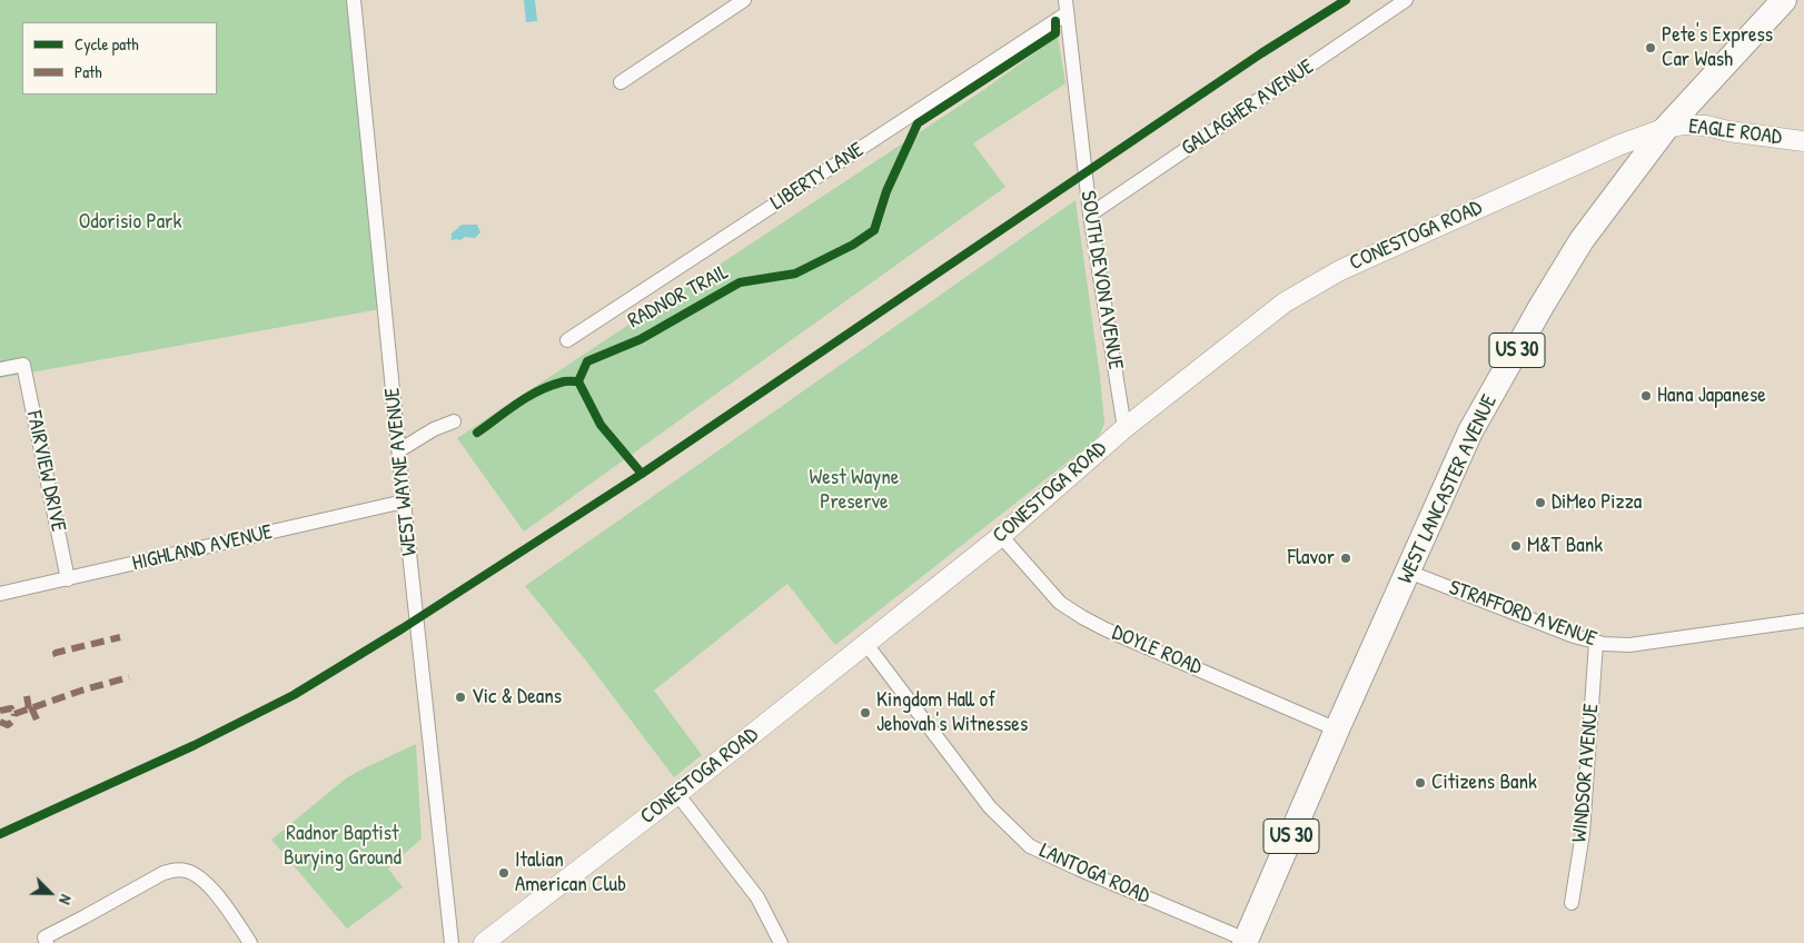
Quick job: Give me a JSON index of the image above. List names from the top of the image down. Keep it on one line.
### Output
{"streets":{"highway":["US 30","WEST LANCASTER AVENUE"],"main road":["EAGLE ROAD","CONESTOGA ROAD"],"street":["GALLAGHER AVENUE","LIBERTY LANE","SOUTH DEVON AVENUE","FAIRVIEW DRIVE","WEST WAYNE AVENUE","HIGHLAND AVENUE","STRAFFORD AVENUE","DOYLE ROAD","WINDSOR AVENUE","LANTOGA ROAD"],"cycle path":["RADNOR TRAIL"]},"crossings":[["GALLAGHER AVENUE","SOUTH DEVON AVENUE"],["EAGLE ROAD","CONESTOGA ROAD"],["EAGLE ROAD","WEST LANCASTER AVENUE"],["LIBERTY LANE","SOUTH DEVON AVENUE"],["CONESTOGA ROAD","SOUTH DEVON AVENUE"],["CONESTOGA ROAD","WEST LANCASTER AVENUE"],["CONESTOGA ROAD","DOYLE ROAD"],["CONESTOGA ROAD","LANTOGA ROAD"],["FAIRVIEW DRIVE","HIGHLAND AVENUE"],["WEST WAYNE AVENUE","HIGHLAND AVENUE"],["WEST LANCASTER AVENUE","STRAFFORD AVENUE"],["WEST LANCASTER AVENUE","DOYLE ROAD"],["WEST LANCASTER AVENUE","LANTOGA ROAD"],["STRAFFORD AVENUE","WINDSOR AVENUE"]],"parks":["Odorisio Park","West Wayne Preserve","Radnor Baptist Burying Ground"],"places":["Pete's Express Car Wash","Hana Japanese","DiMeo Pizza","M&T Bank","Flavor","Vic & Deans","Kingdom Hall of Jehovah's Witnesses","Citizens Bank","Italian American Club"],"legend":["Cycle path","Path"],"north":"bottom right"}
